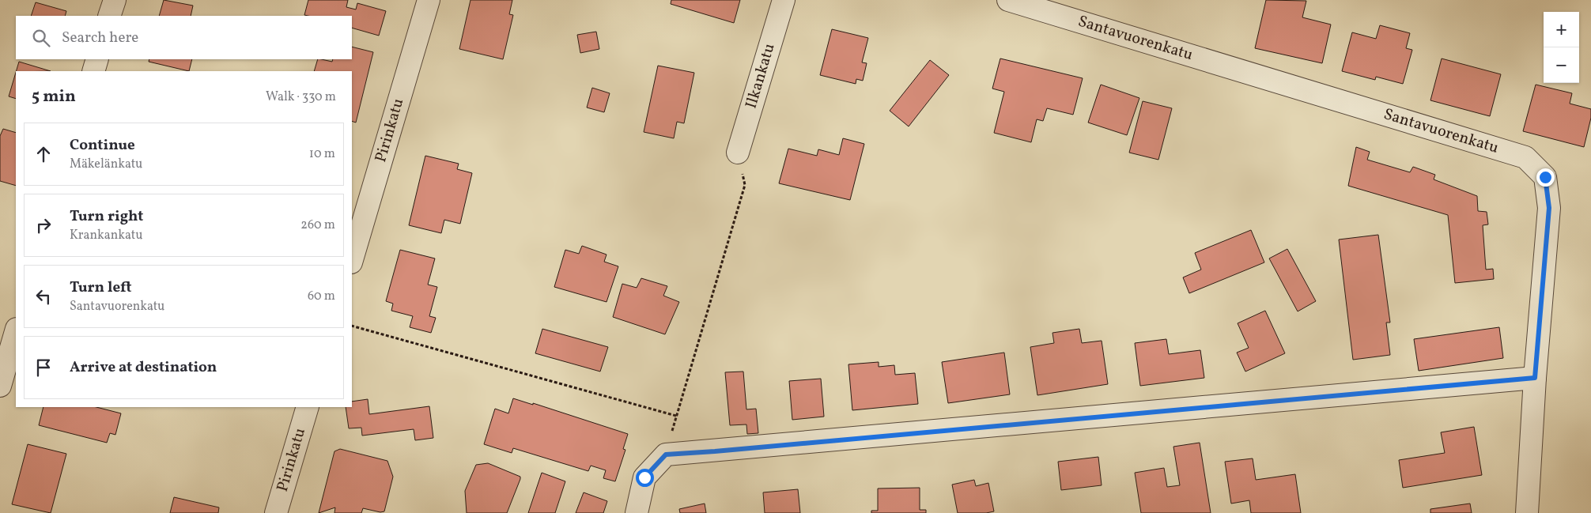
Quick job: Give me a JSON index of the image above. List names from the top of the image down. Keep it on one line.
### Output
{"streets":{"street":["Santavuorenkatu","Ilkankatu","Pirinkatu"]},"page":{"map_buttons":["+","−"],"search":"Search here","heading":["5 min","Walk · 330 m"],"list":[["Continue","Mäkelänkatu","10 m"],["Turn right","Krankankatu","260 m"],["Turn left","Santavuorenkatu","60 m"],"Arrive at destination"]}}
